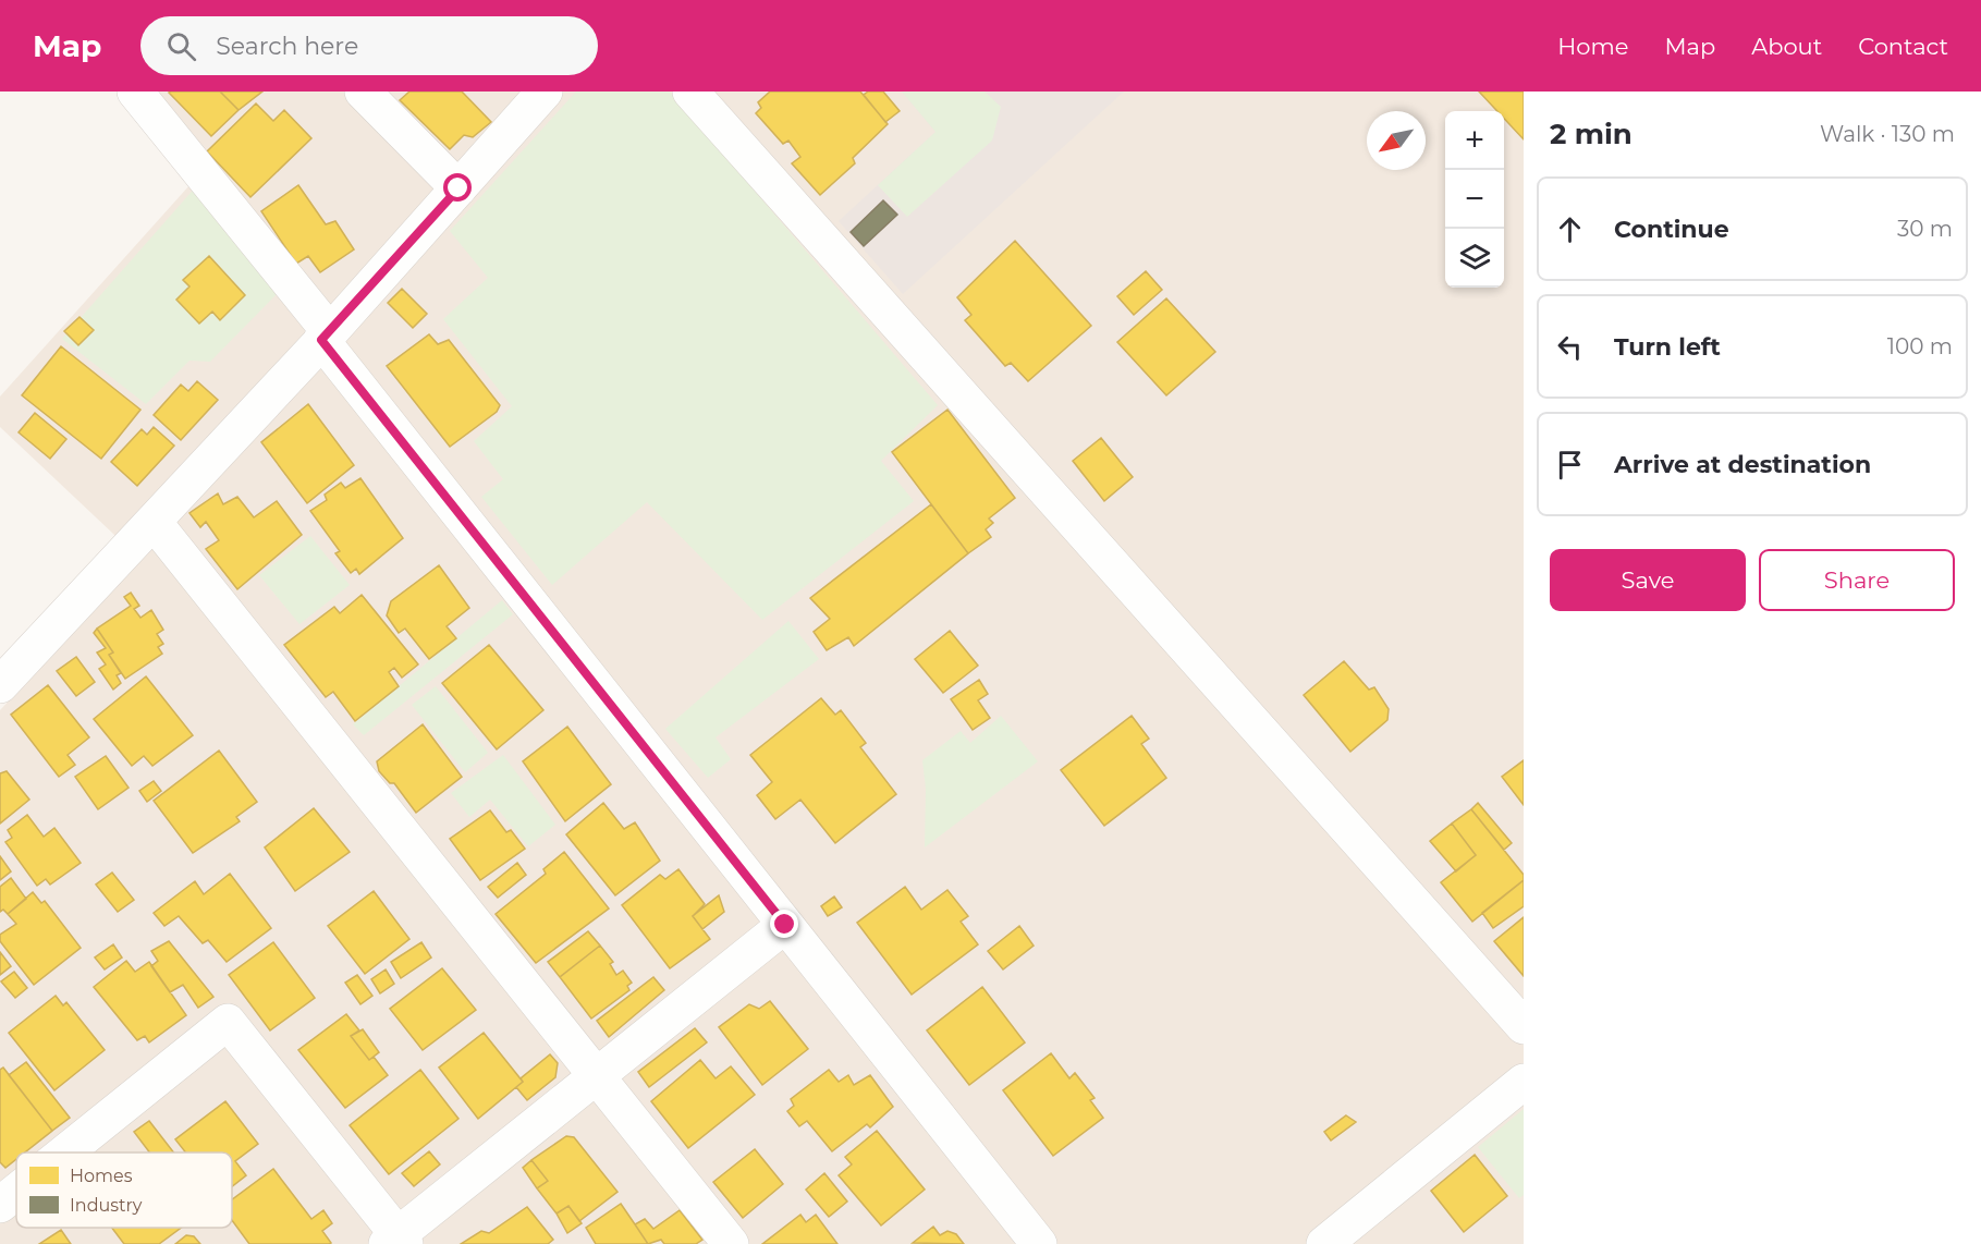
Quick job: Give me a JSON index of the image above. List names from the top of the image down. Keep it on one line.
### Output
{"legend":["Homes","Industry"],"north":"bottom left","page":{"header":"Map","search":"Search here","nav":["Home","Map","About","Contact"],"heading":["2 min","Walk · 130 m"],"map_buttons":["+","−"],"list":[["Continue","30 m"],["Turn left","100 m"],"Arrive at destination"],"buttons":["Save","Share"]}}
